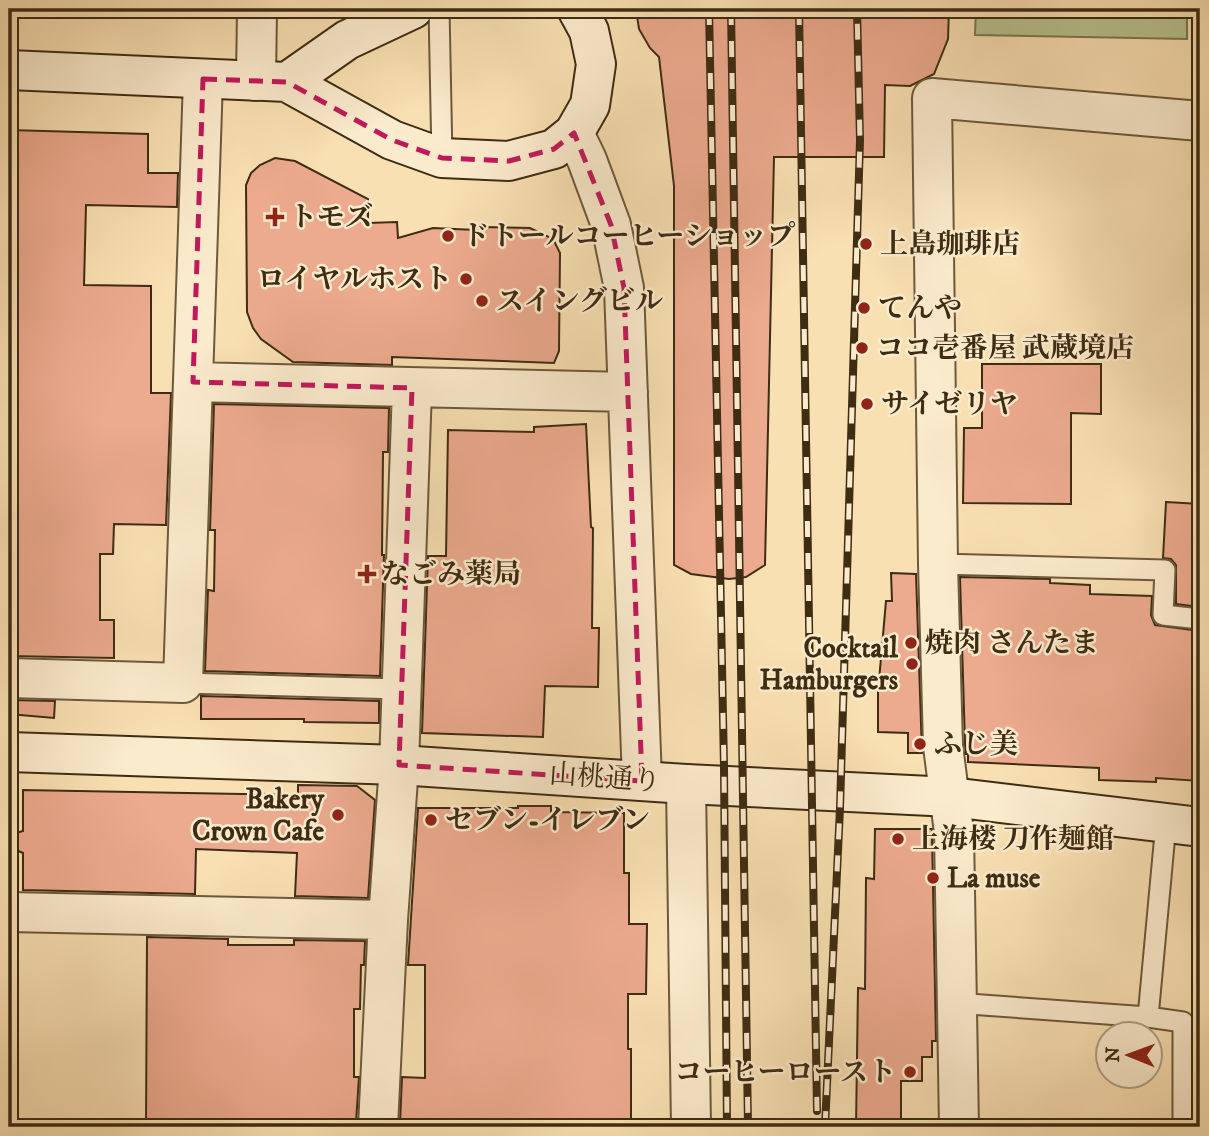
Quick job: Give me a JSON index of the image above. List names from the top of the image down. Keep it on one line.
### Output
{"streets":{"street":["山桃通り"]},"places":{"health":["トモズ","なごみ薬局"],"other":["ドトールコーヒーショップ","上島珈琲店","ロイヤルホスト","スイングビル","てんや","ココ壱番屋 武蔵境店","サイゼリヤ","焼肉 さんたま","Cocktail Hamburgers","ふじ美","Bakery Crown Cafe","セブン-イレブン","上海楼 刀作麺館","La muse","コーヒーロースト"]},"north":"left"}
